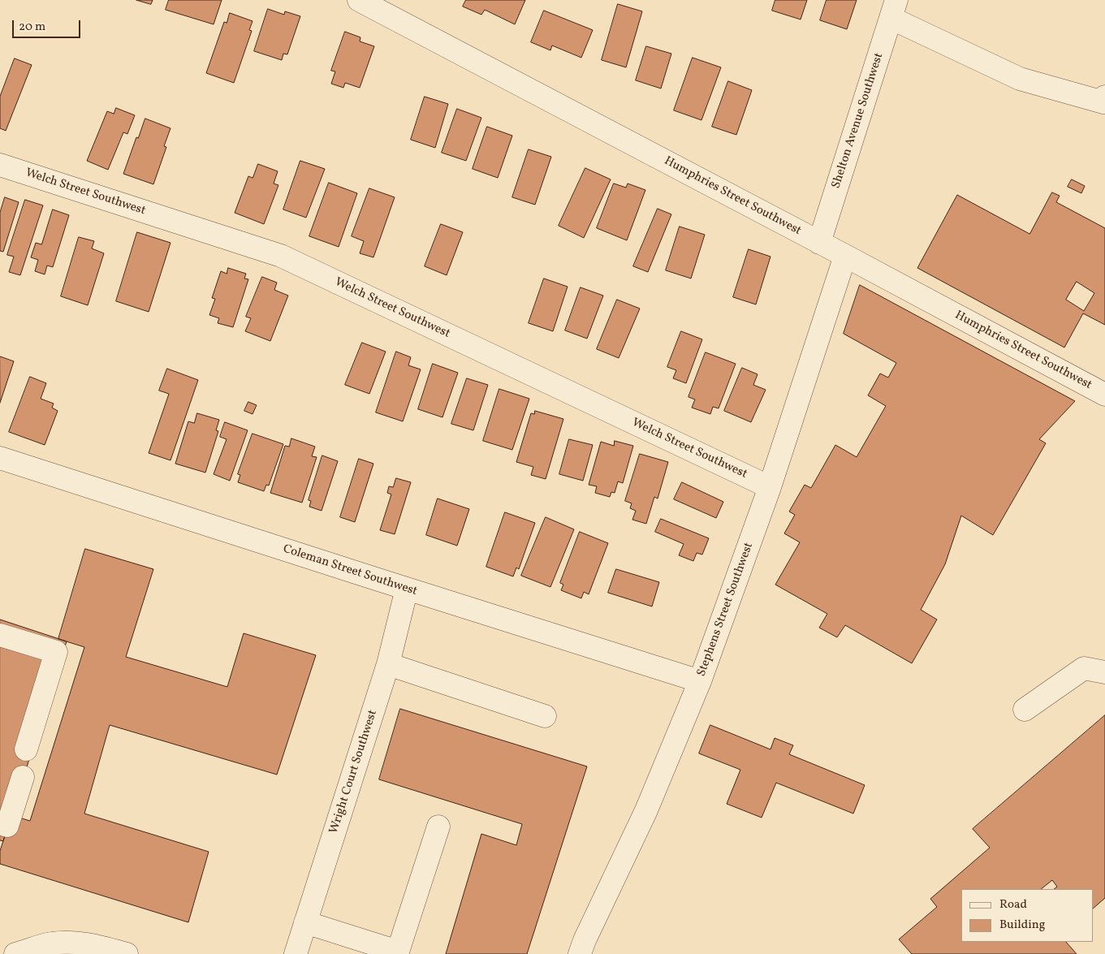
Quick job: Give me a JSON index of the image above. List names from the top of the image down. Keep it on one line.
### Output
{"streets":{"street":["Shelton Avenue Southwest","Welch Street Southwest","Humphries Street Southwest","Coleman Street Southwest","Stephens Street Southwest","Wright Court Southwest"]},"crossings":[["Shelton Avenue Southwest","Humphries Street Southwest"],["Welch Street Southwest","Stephens Street Southwest"],["Humphries Street Southwest","Stephens Street Southwest"],["Coleman Street Southwest","Stephens Street Southwest"],["Coleman Street Southwest","Wright Court Southwest"]],"legend":["Road","Building"],"scale_bar":"20 m"}
